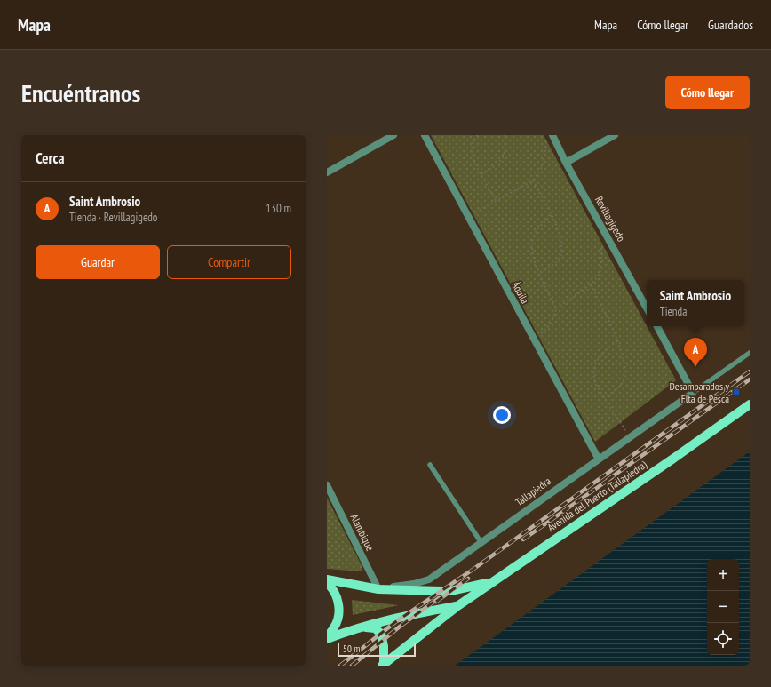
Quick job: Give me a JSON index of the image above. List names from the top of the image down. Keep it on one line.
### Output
{"streets":{"main road":["Tallapiedra","Avenida del Puerto (Tallapiedra)"],"street":["Revillagigedo","Águila","Alambique"]},"crossings":[["Águila","Tallapiedra"],["Tallapiedra","Avenida del Puerto (Tallapiedra)"],["Tallapiedra","Alambique"]],"places":{"transit":["Desamparados y Flta de Pesca"]},"scale_bar":"50 m","page":{"header":"Mapa","nav":["Mapa","Cómo llegar","Guardados"],"buttons":["Cómo llegar",["Guardar","Compartir"]],"title":"Encuéntranos","heading":"Cerca","list":[{"mark":"A","name":"Saint Ambrosio","note":"Tienda · Revillagigedo","value":"130 m"}],"popup":["Saint Ambrosio","Tienda"],"pins":"A","map_buttons":["+","−"],"scale":"50 m"}}
